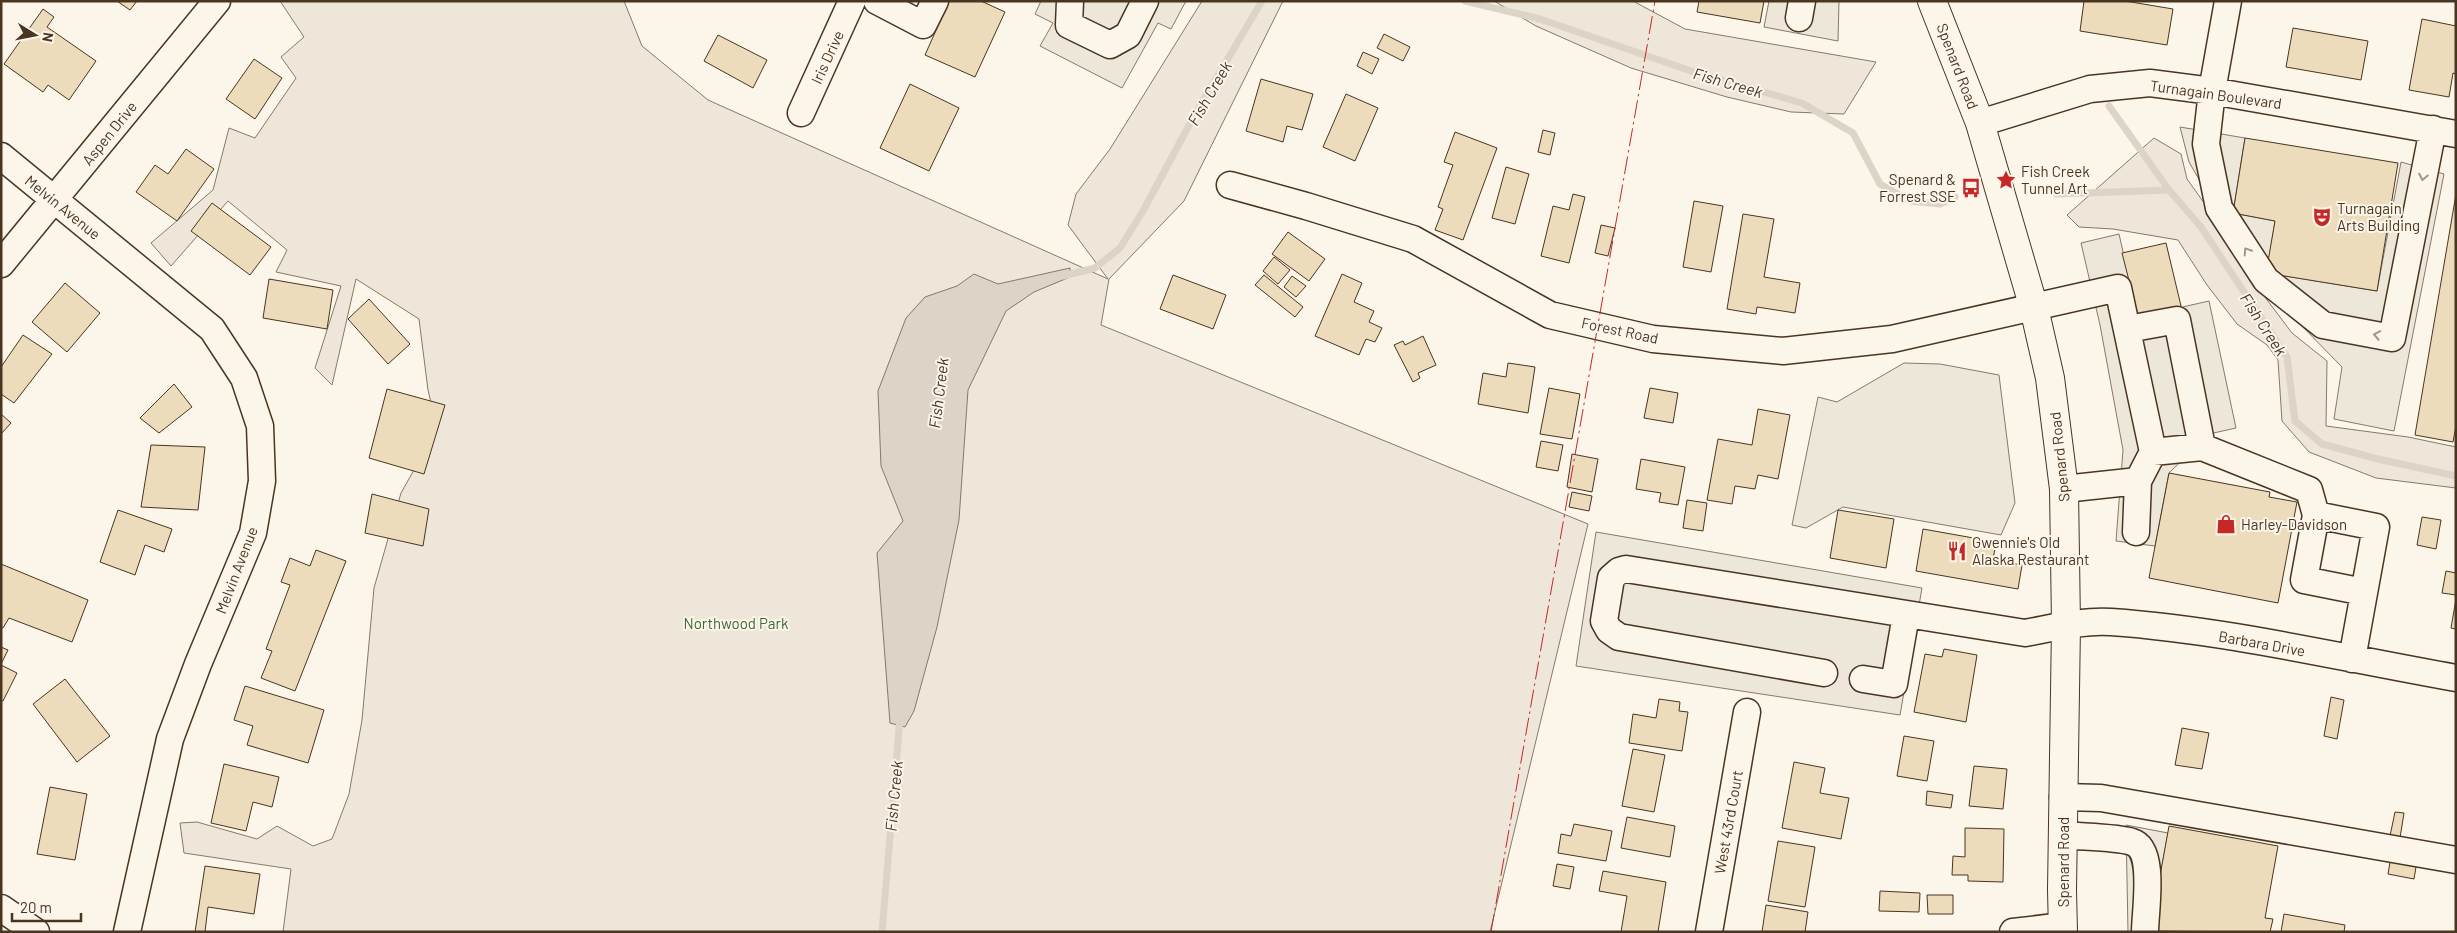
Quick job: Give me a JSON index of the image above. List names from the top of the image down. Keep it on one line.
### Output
{"streets":{"main road":["Spenard Road"],"street":["Iris Drive","Turnagain Boulevard","Aspen Drive","Melvin Avenue","Forest Road","Barbara Drive","West 43rd Court"]},"crossings":[["Spenard Road","Turnagain Boulevard"],["Spenard Road","Forest Road"],["Spenard Road","Barbara Drive"],["Aspen Drive","Melvin Avenue"]],"water":["Fish Creek"],"parks":["Northwood Park"],"places":{"place":["Fish Creek Tunnel Art"],"bus stop":["Spenard & Forrest SSE"],"theatre":["Turnagain Arts Building"],"shop":["Harley-Davidson"],"restaurant":["Gwennie's Old Alaska Restaurant"]},"scale_bar":"20 m","north":"right"}
